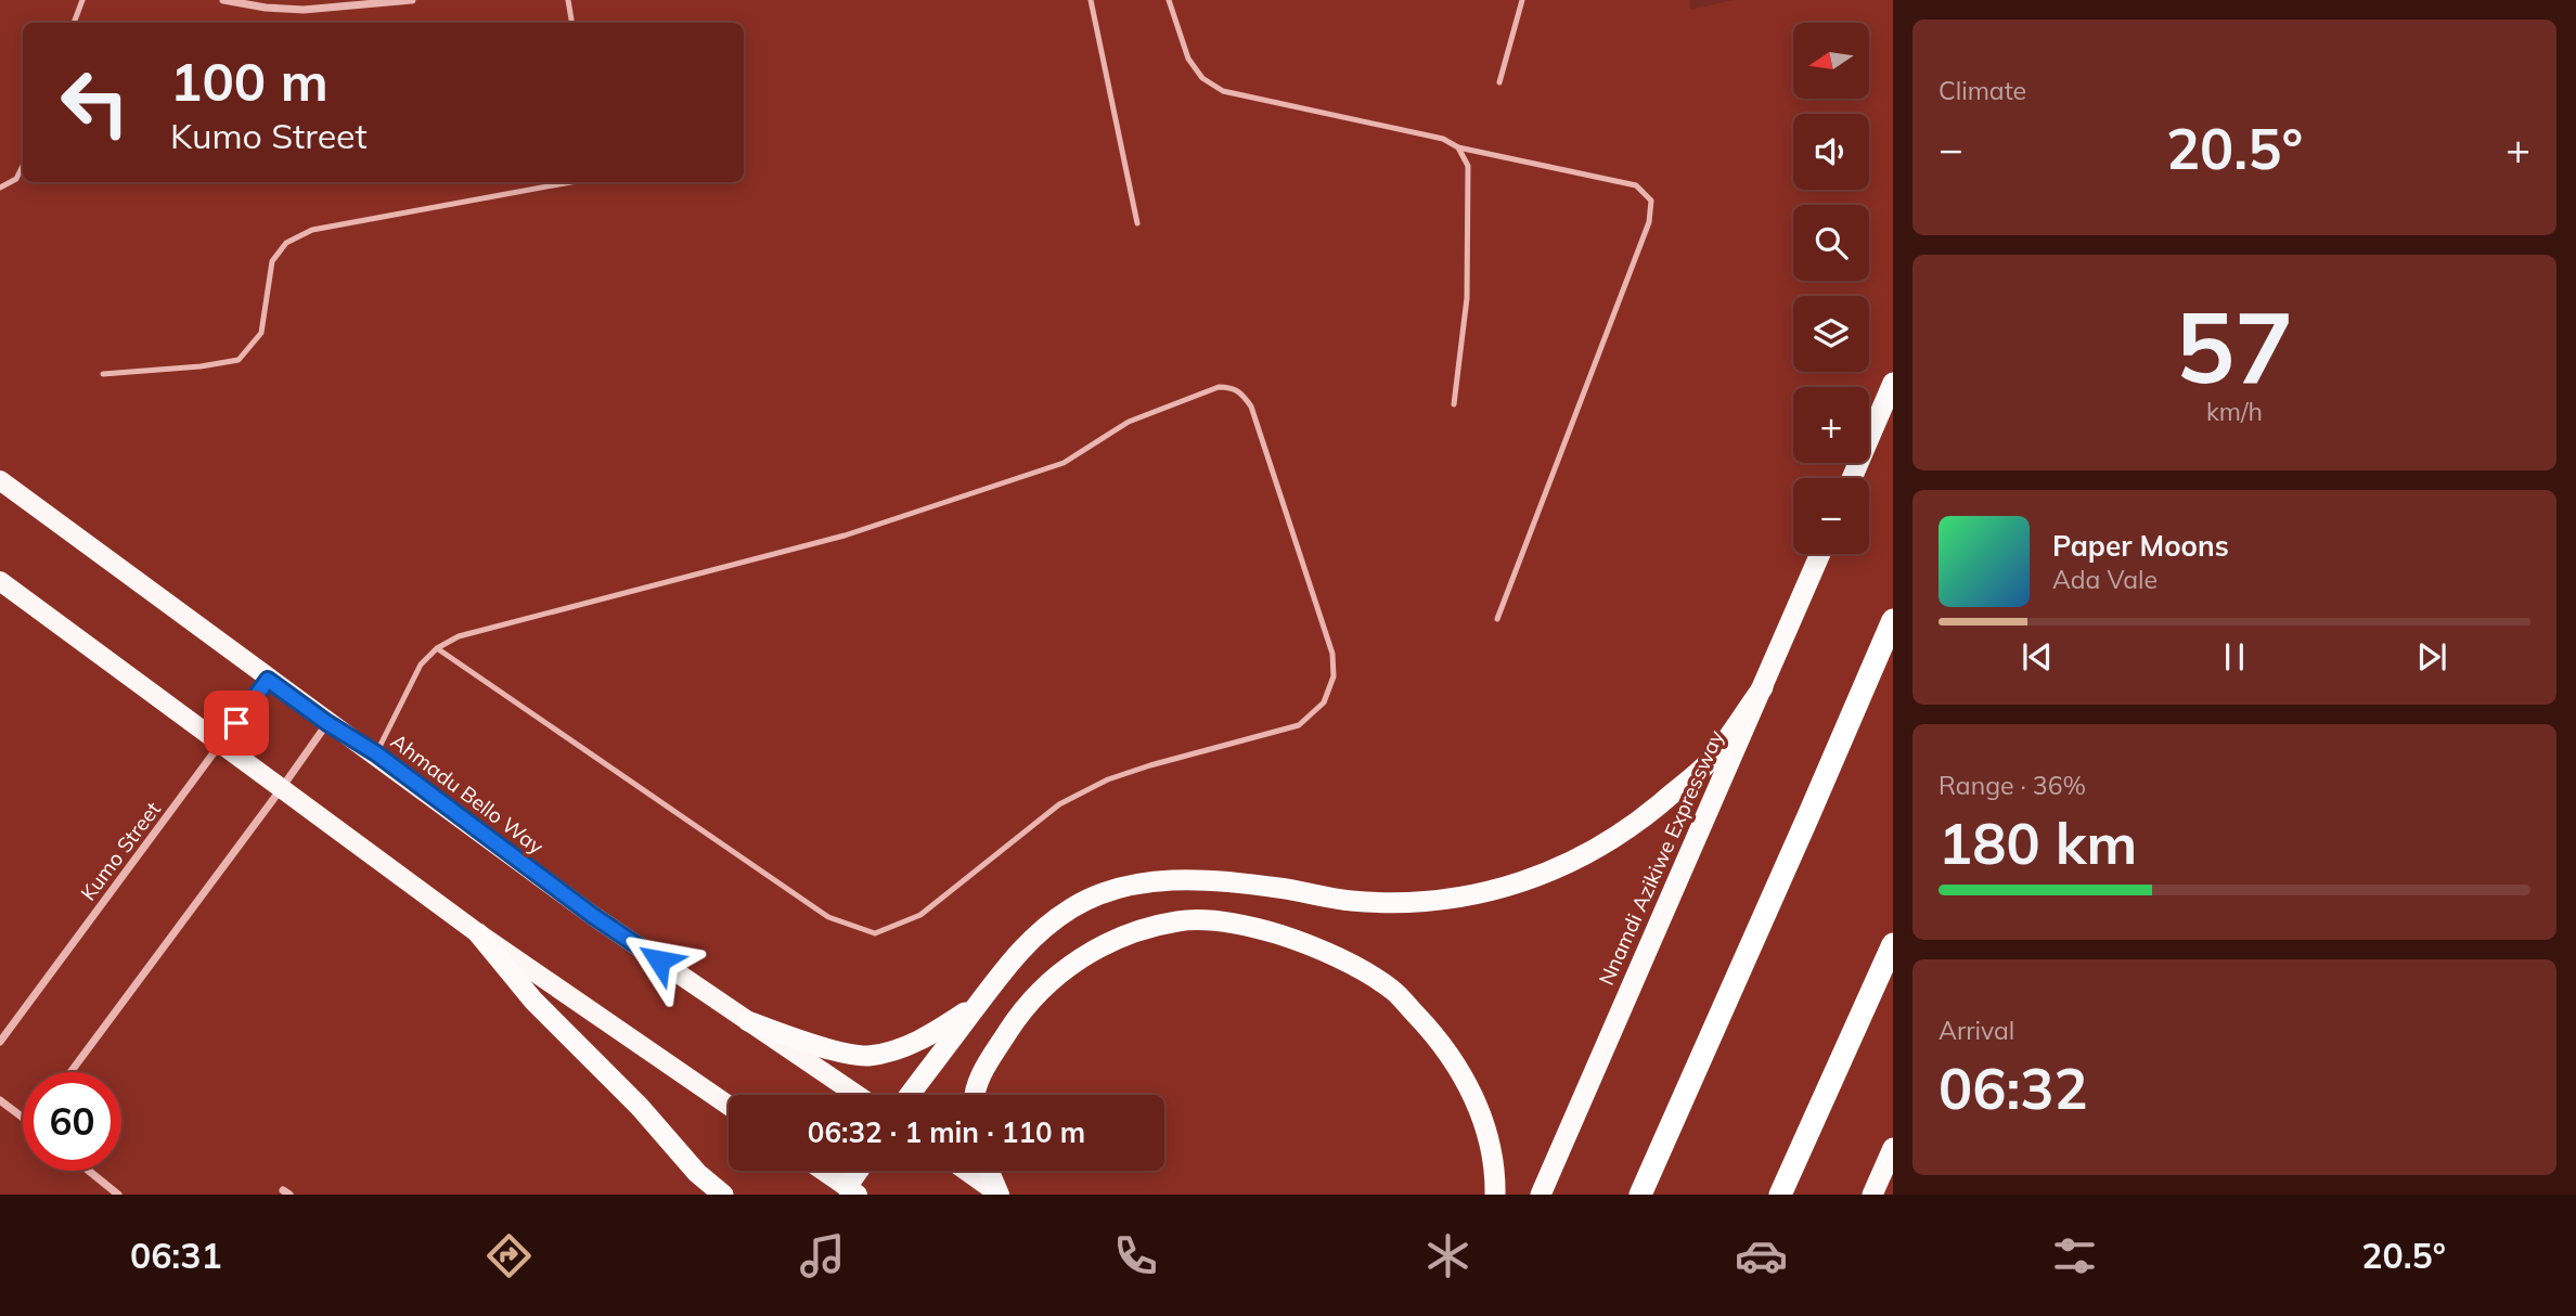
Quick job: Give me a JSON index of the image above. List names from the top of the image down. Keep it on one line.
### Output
{"streets":{"highway":["Nnamdi Azikiwe Expressway"],"main road":["Ahmadu Bello Way"],"street":["Kumo Street"]},"crossings":[["Ahmadu Bello Way","Kumo Street"]],"north":"left","page":{"tile":["Climate",["57","km/h"],["Range · 36%","180 km"],["Arrival","06:32"]],"map_buttons":["+","−"],"turn":["100 m","Kumo Street"],"heat":["−","20.5°","+"],"song":["Paper Moons","Ada Vale"],"limit":"60","trip":"06:32 · 1 min · 110 m","tabs":["06:31","20.5°"]}}
